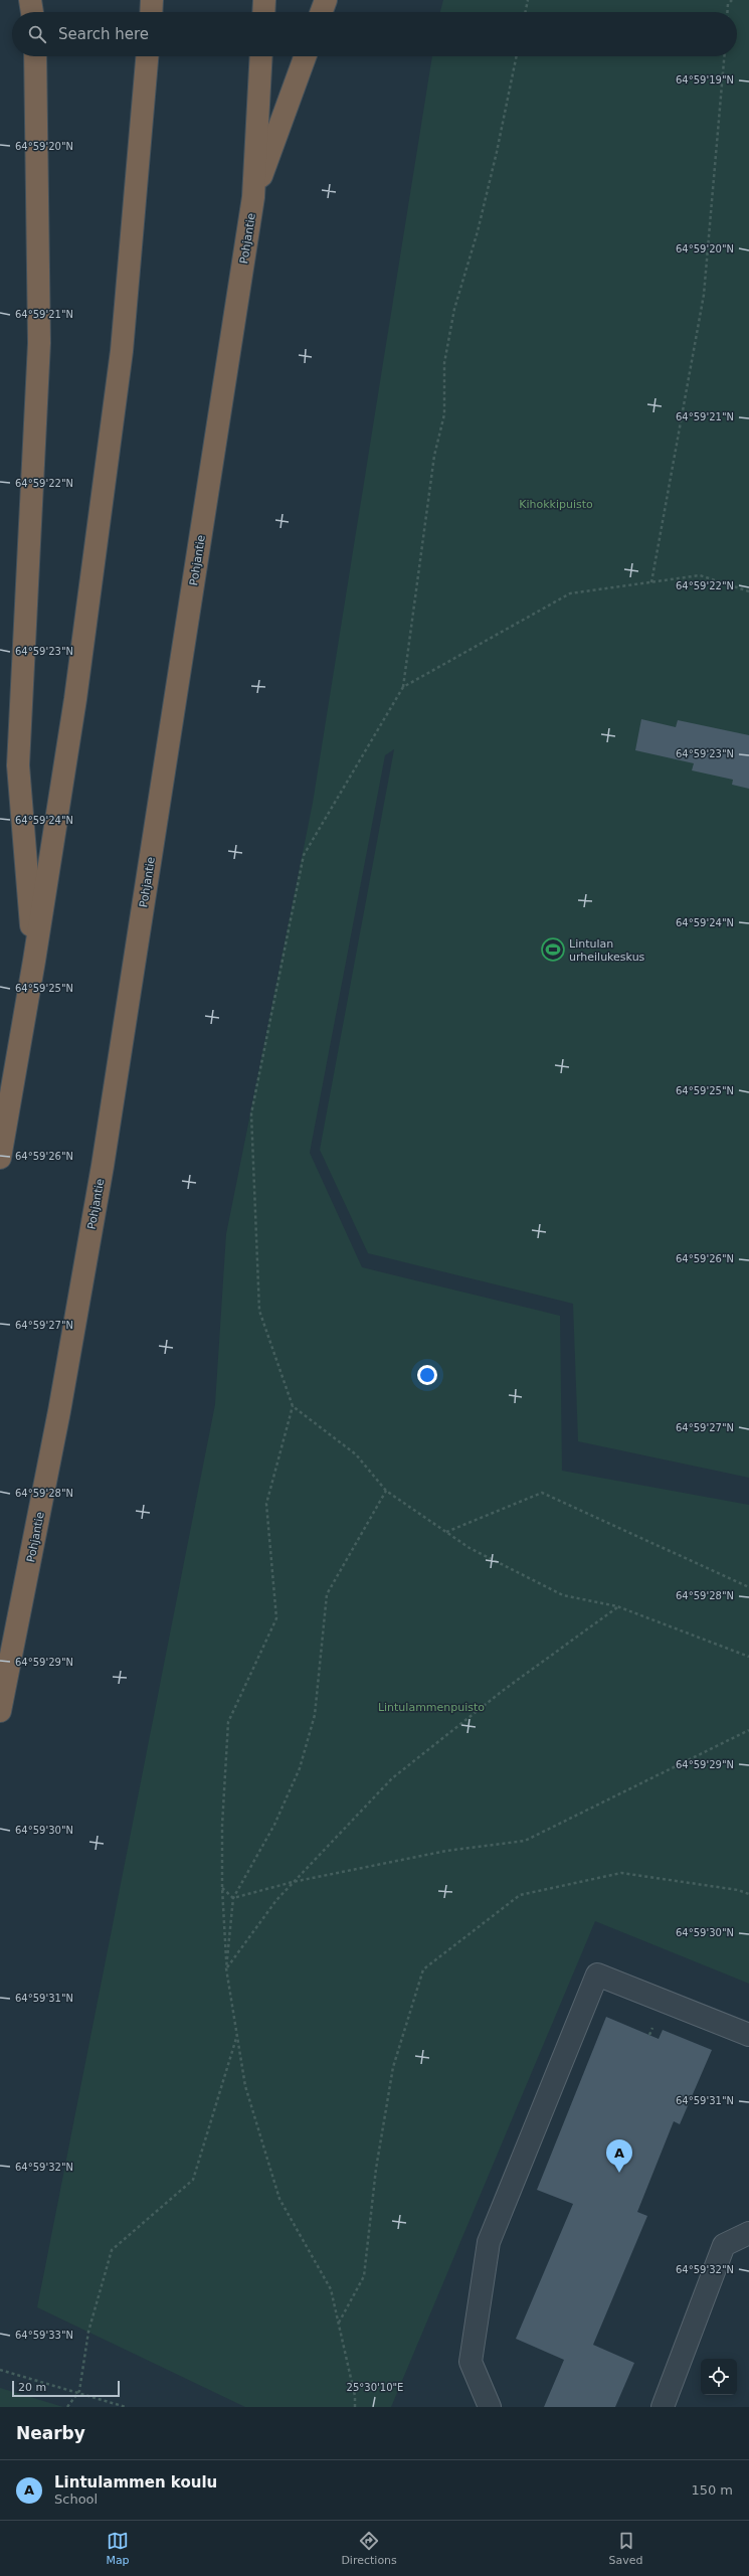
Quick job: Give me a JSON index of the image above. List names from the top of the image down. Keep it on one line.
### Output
{"streets":{"highway":["Pohjantie"]},"parks":["Kihokkipuisto","Lintulammenpuisto"],"places":{"sports":["Lintulan urheilukeskus"]},"scale_bar":"20 m","page":{"search":"Search here","pins":"A","scale":"20 m","heading":"Nearby","list":[{"mark":"A","name":"Lintulammen koulu","note":"School","value":"150 m"}],"nav":["Map","Directions","Saved"]},"coordinates":["64°59'19\"N","64°59'20\"N","64°59'21\"N","64°59'22\"N","64°59'23\"N","64°59'24\"N","64°59'25\"N","64°59'26\"N","64°59'27\"N","64°59'28\"N","64°59'29\"N","64°59'30\"N","64°59'31\"N","64°59'32\"N","64°59'33\"N","25°30'10\"E"]}
